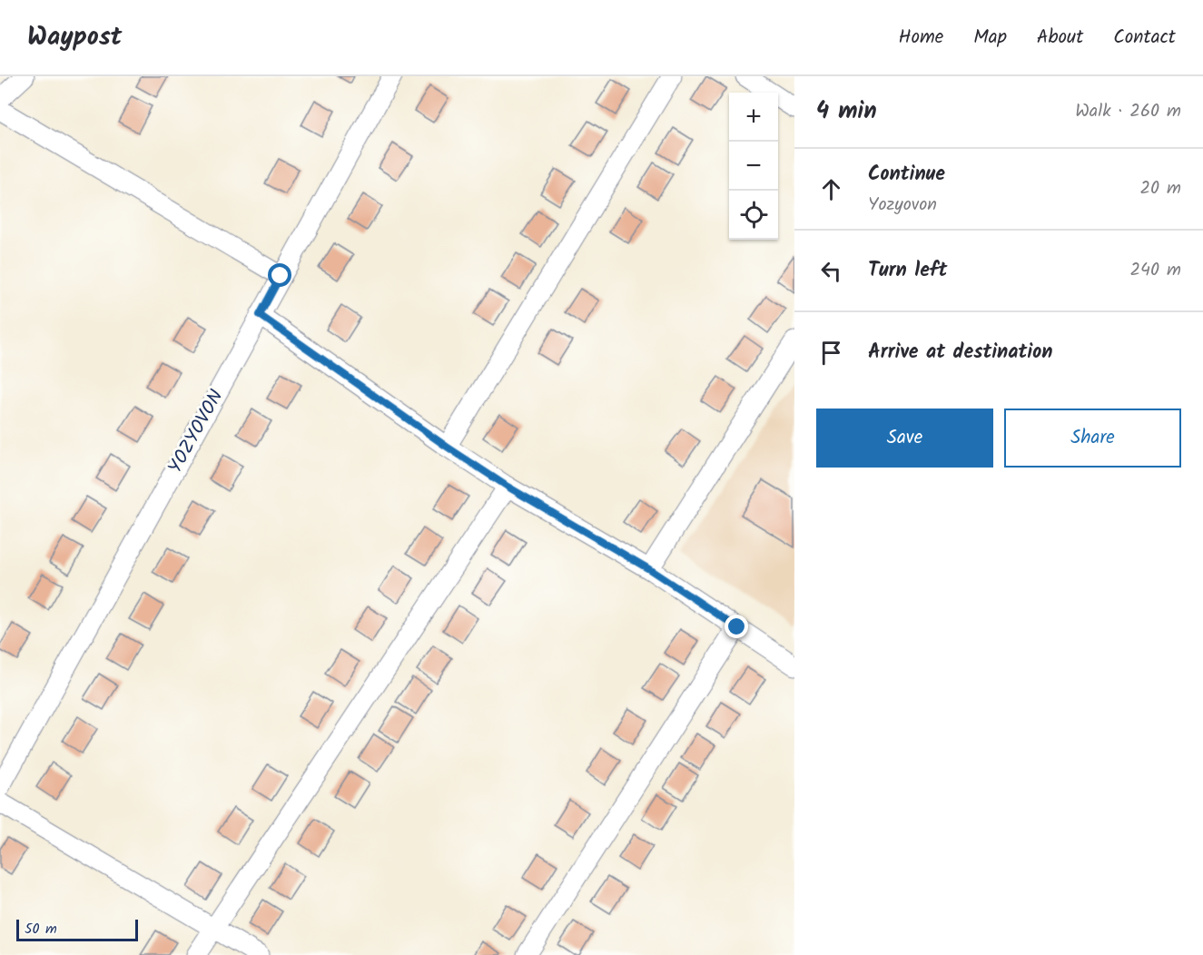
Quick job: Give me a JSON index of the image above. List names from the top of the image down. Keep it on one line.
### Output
{"streets":{"street":["YOZYOVON"]},"scale_bar":"50 m","page":{"header":"Waypost","nav":["Home","Map","About","Contact"],"heading":["4 min","Walk · 260 m"],"map_buttons":["+","−"],"list":[["Continue","Yozyovon","20 m"],["Turn left","240 m"],"Arrive at destination"],"buttons":["Save","Share"],"scale":"50 m"}}
